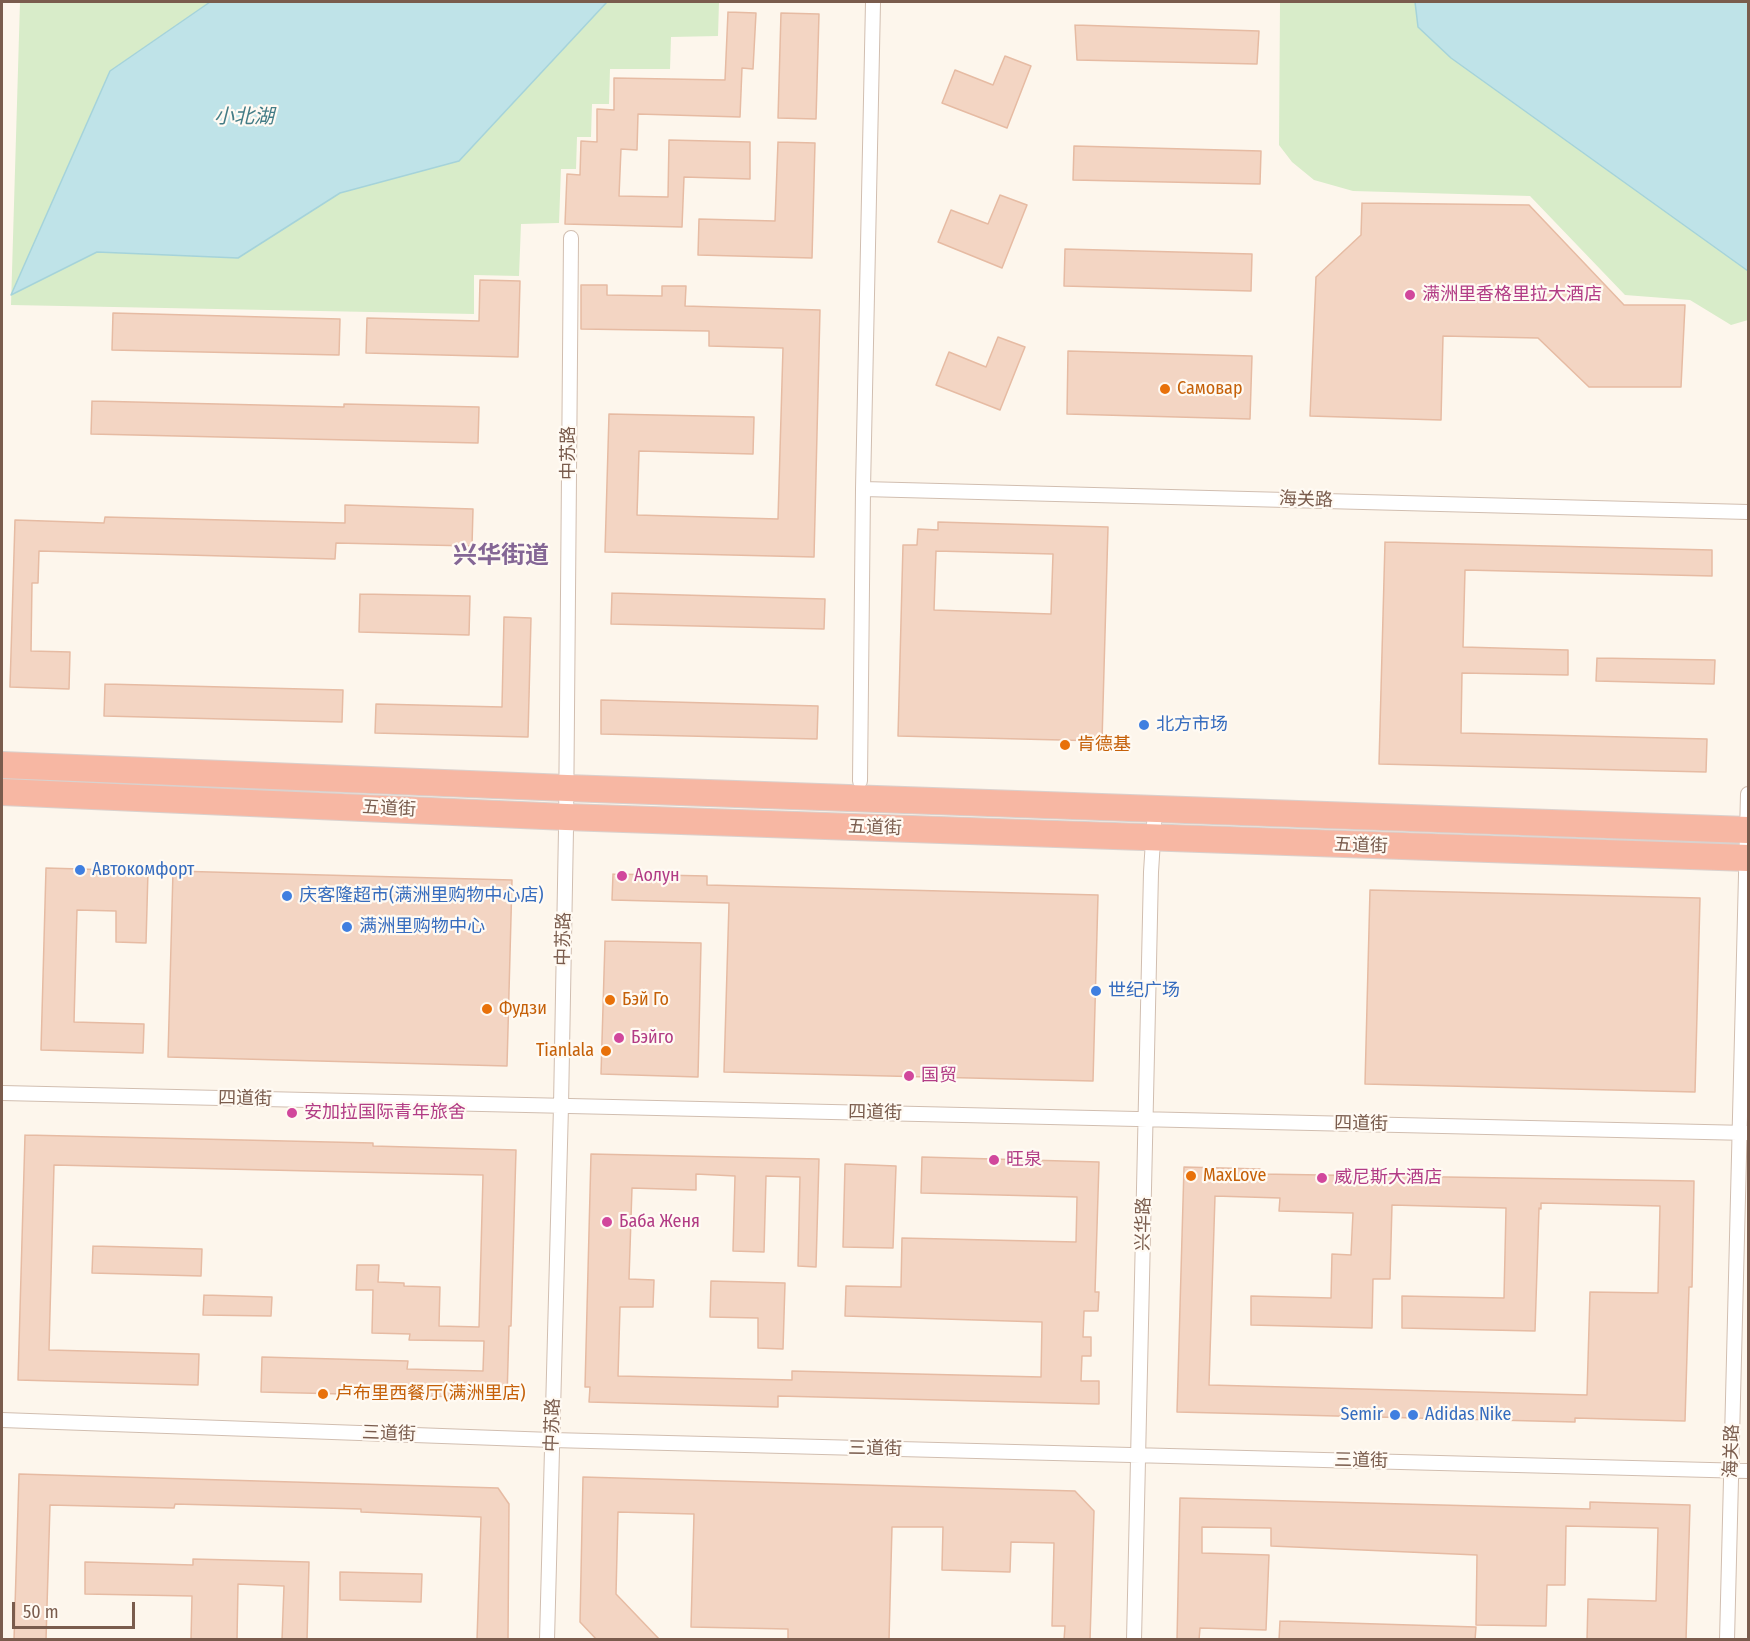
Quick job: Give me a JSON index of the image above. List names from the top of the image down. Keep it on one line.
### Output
{"streets":{"highway":["五道街"],"street":["中苏路","海关路","四道街","兴华路","三道街"]},"crossings":[["中苏路","五道街"],["中苏路","四道街"],["中苏路","三道街"],["海关路","五道街"],["海关路","四道街"],["海关路","三道街"],["五道街","兴华路"],["四道街","兴华路"],["兴华路","三道街"]],"districts":["兴华街道"],"water":["小北湖"],"places":["满洲里香格里拉大酒店","Самовар","北方市场","肯德基","Автокомфорт","Аолун","庆客隆超市(满洲里购物中心店)","满洲里购物中心","世纪广场","Бэй Го","Фудзи","Бэйго","Tianlala","国贸","安加拉国际青年旅舍","旺泉","MaxLove","威尼斯大酒店","Баба Женя","卢布里西餐厅(满洲里店)","Semir","Adidas Nike"],"scale_bar":"50 m"}
